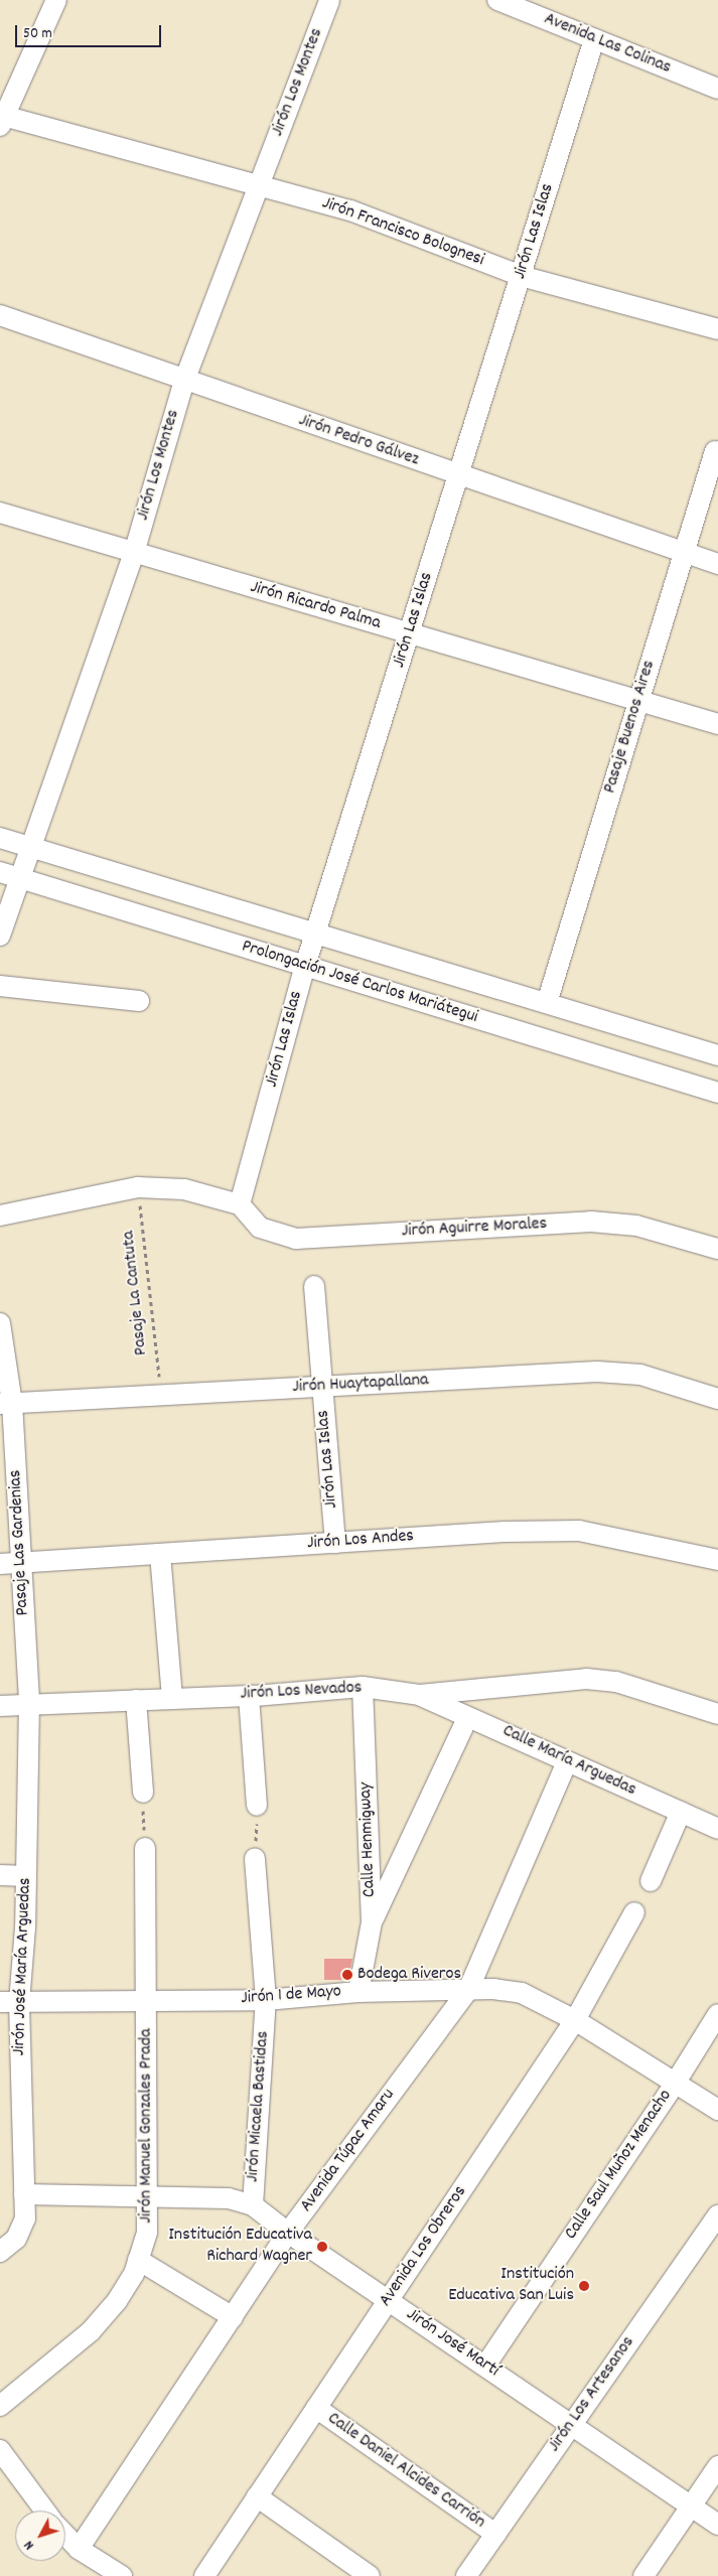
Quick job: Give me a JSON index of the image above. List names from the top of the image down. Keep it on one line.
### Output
{"streets":{"street":["Avenida Las Colinas","Jirón Los Montes","Jirón Las Islas","Jirón Francisco Bolognesi","Jirón Pedro Gálvez","Jirón Ricardo Palma","Pasaje Buenos Aires","Prolongación José Carlos Mariátegui","Jirón Aguirre Morales","Jirón Huaytapallana","Jirón Los Andes","Pasaje Las Gardenias","Jirón Los Nevados","Calle María Arguedas","Calle Henmigway","Jirón José María Arguedas","Jirón 1 de Mayo","Jirón Micaela Bastidas","Jirón Manuel Gonzales Prada","Avenida Túpac Amaru","Calle Saul Muñoz Menacho","Avenida Los Obreros","Jirón José Martí","Jirón Los Artesanos","Calle Daniel Alcides Carrión"],"path":["Pasaje La Cantuta"]},"crossings":[["Avenida Las Colinas","Jirón Las Islas"],["Jirón Los Montes","Jirón Francisco Bolognesi"],["Jirón Los Montes","Jirón Pedro Gálvez"],["Jirón Los Montes","Jirón Ricardo Palma"],["Jirón Los Montes","Prolongación José Carlos Mariátegui"],["Jirón Las Islas","Jirón Francisco Bolognesi"],["Jirón Las Islas","Jirón Pedro Gálvez"],["Jirón Las Islas","Jirón Ricardo Palma"],["Jirón Las Islas","Prolongación José Carlos Mariátegui"],["Jirón Las Islas","Jirón Aguirre Morales"],["Jirón Las Islas","Jirón Huaytapallana"],["Jirón Las Islas","Jirón Los Andes"],["Jirón Pedro Gálvez","Pasaje Buenos Aires"],["Jirón Ricardo Palma","Pasaje Buenos Aires"],["Pasaje Buenos Aires","Prolongación José Carlos Mariátegui"],["Pasaje La Cantuta","Jirón Huaytapallana"],["Jirón Huaytapallana","Pasaje Las Gardenias"],["Jirón Los Andes","Pasaje Las Gardenias"],["Pasaje Las Gardenias","Jirón Los Nevados"],["Pasaje Las Gardenias","Jirón José María Arguedas"],["Jirón Los Nevados","Calle María Arguedas"],["Jirón Los Nevados","Calle Henmigway"],["Jirón Los Nevados","Jirón José María Arguedas"],["Calle María Arguedas","Avenida Túpac Amaru"],["Calle Henmigway","Jirón 1 de Mayo"],["Jirón José María Arguedas","Jirón 1 de Mayo"],["Jirón José María Arguedas","Jirón José Martí"],["Jirón 1 de Mayo","Jirón Micaela Bastidas"],["Jirón 1 de Mayo","Jirón Manuel Gonzales Prada"],["Jirón 1 de Mayo","Avenida Túpac Amaru"],["Jirón 1 de Mayo","Calle Saul Muñoz Menacho"],["Jirón 1 de Mayo","Avenida Los Obreros"],["Jirón Micaela Bastidas","Jirón José Martí"],["Jirón Manuel Gonzales Prada","Jirón José Martí"],["Avenida Túpac Amaru","Jirón José Martí"],["Calle Saul Muñoz Menacho","Jirón José Martí"],["Avenida Los Obreros","Jirón José Martí"],["Avenida Los Obreros","Calle Daniel Alcides Carrión"],["Jirón José Martí","Jirón Los Artesanos"],["Jirón Los Artesanos","Calle Daniel Alcides Carrión"]],"places":["Bodega Riveros","Institución Educativa Richard Wagner","Institución Educativa San Luis"],"scale_bar":"50 m","north":"bottom left"}
